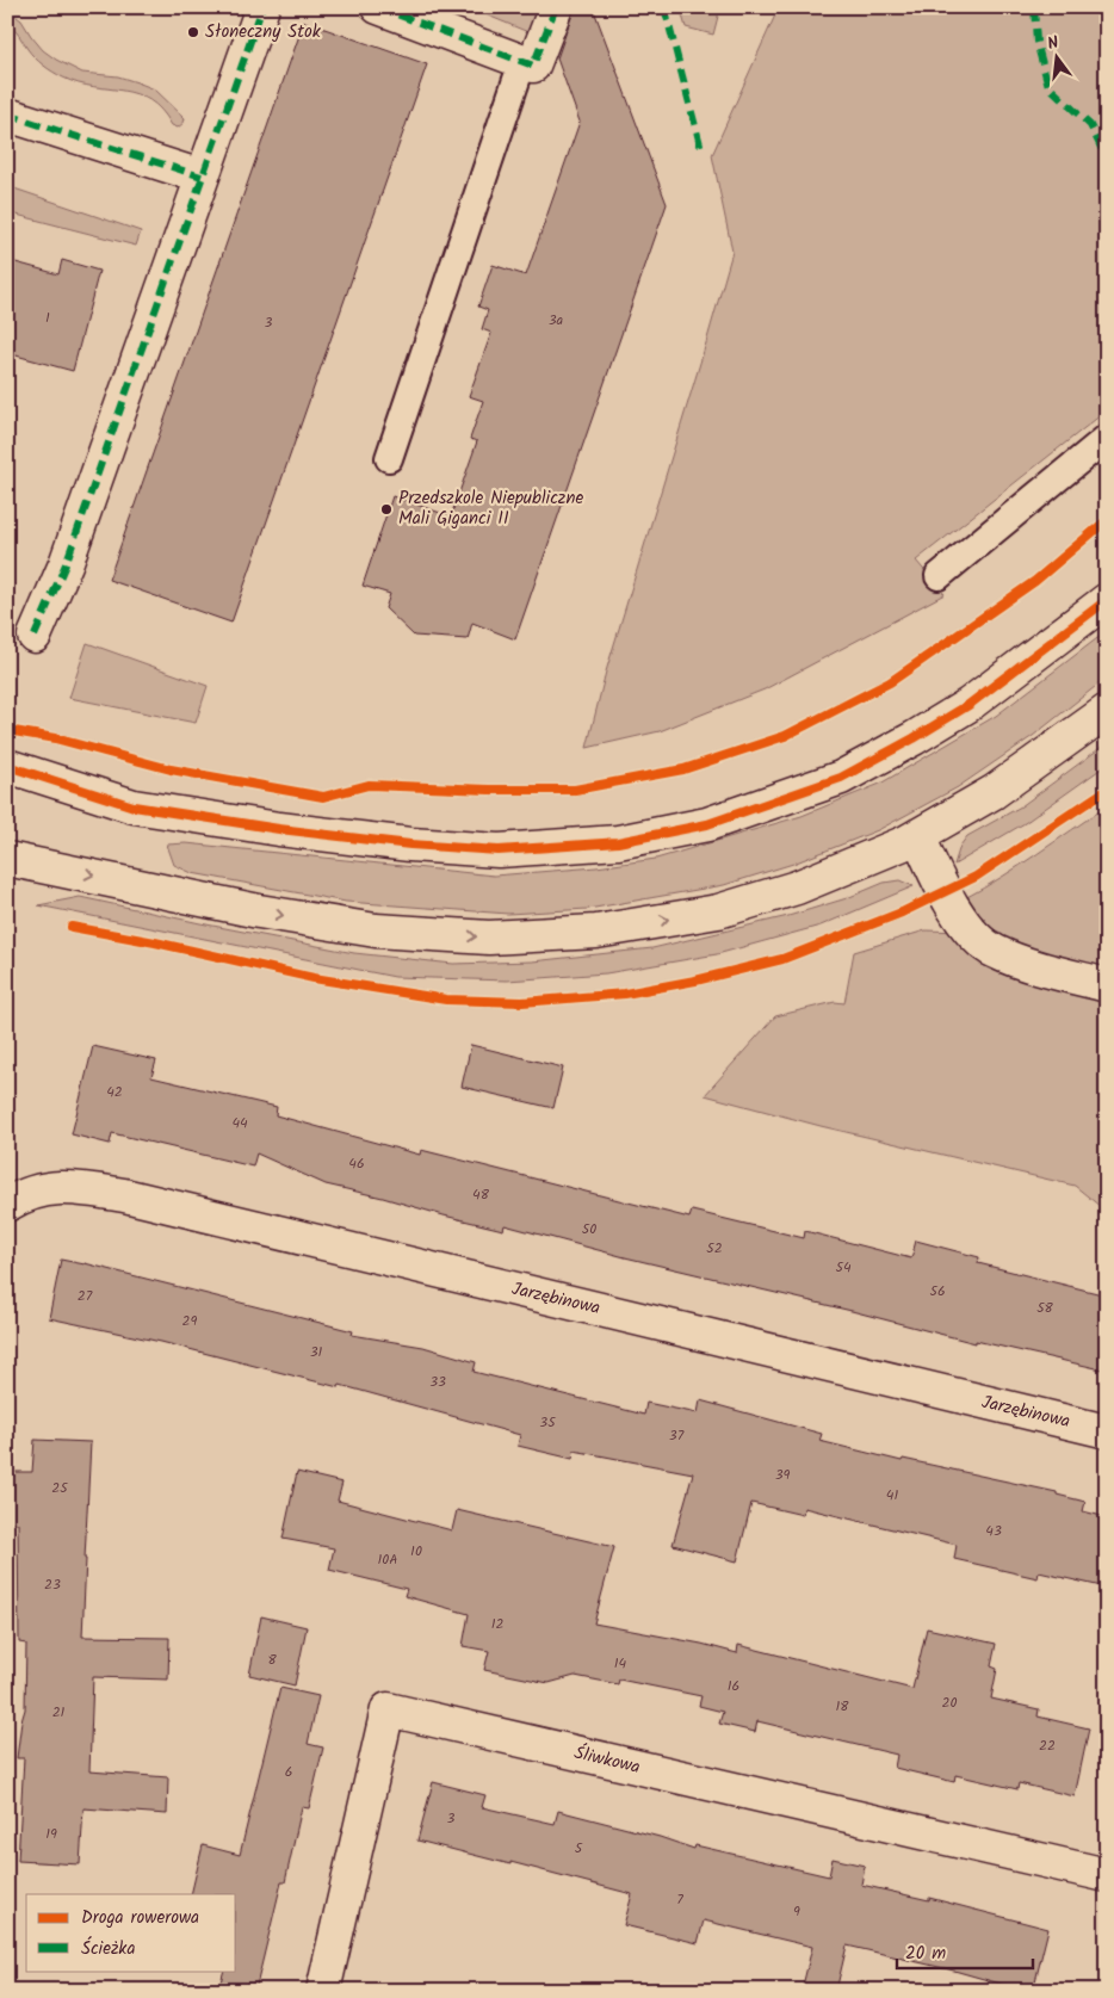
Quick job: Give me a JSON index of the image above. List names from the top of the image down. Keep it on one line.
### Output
{"streets":{"street":["Jarzębinowa","Śliwkowa"]},"places":["Słoneczny Stok","Przedszkole Niepubliczne Mali Giganci II"],"house_numbers":["1","3a","3","42","44","46","48","50","52","54","56","27","58","29","31","33","35","37","39","25","41","43","10","10A","23","12","8","14","16","20","18","21","22","6","3","19","5","7","9"],"legend":["Droga rowerowa","Ścieżka"],"scale_bar":"20 m","north":"top"}
